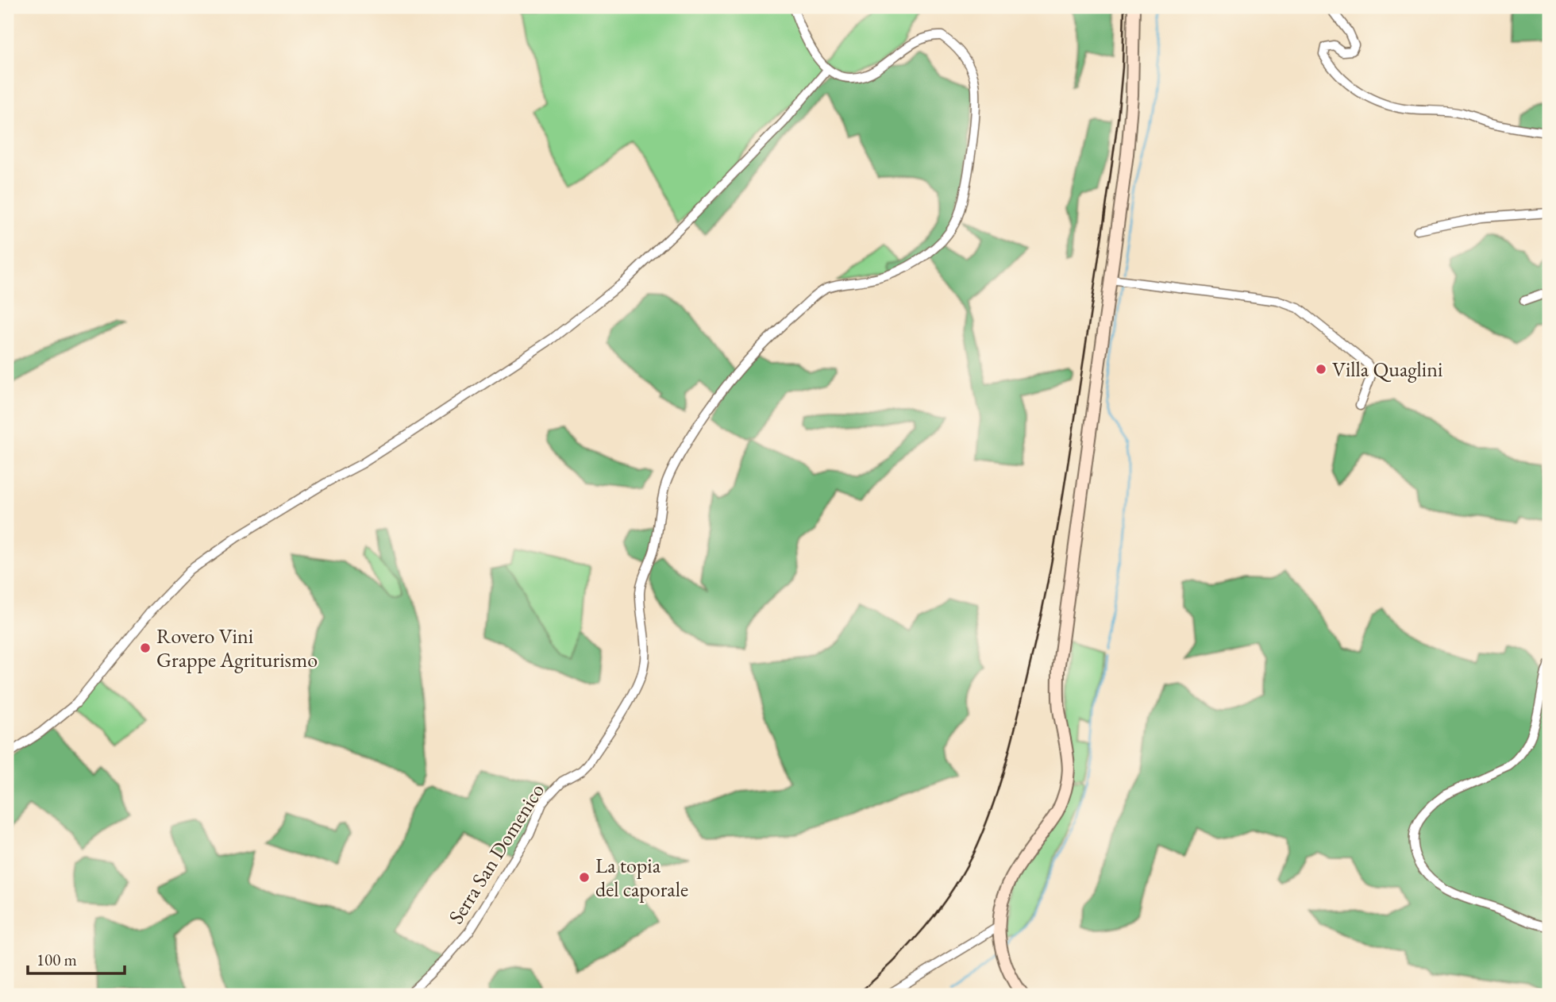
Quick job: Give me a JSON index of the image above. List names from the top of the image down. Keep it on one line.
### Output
{"streets":{"street":["Serra San Domenico"]},"places":["Villa Quaglini","Rovero Vini Grappe Agriturismo","La topia del caporale"],"scale_bar":"100 m"}
